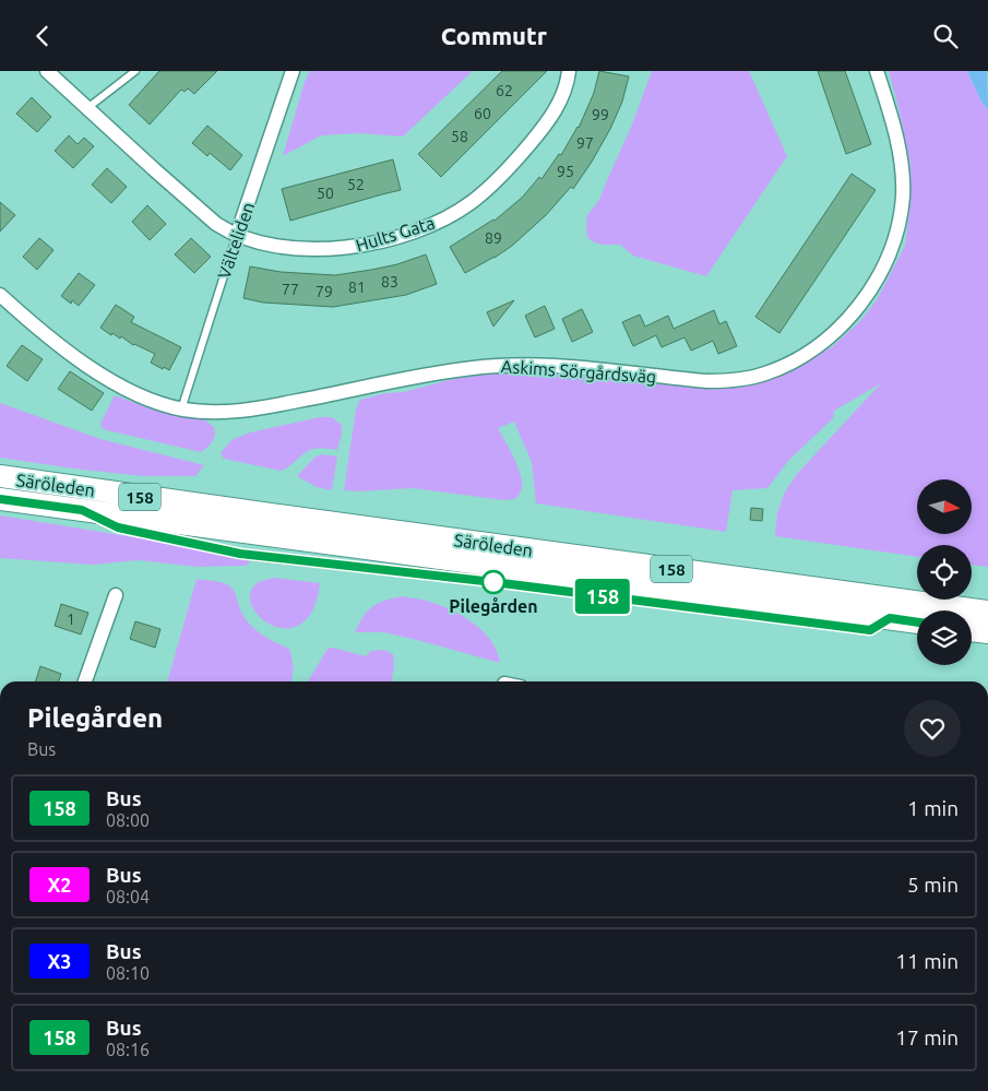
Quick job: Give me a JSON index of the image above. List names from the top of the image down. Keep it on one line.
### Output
{"streets":{"main road":["Säröleden","158"],"street":["Hults Gata","Välteliden","Askims Sörgårdsväg"]},"crossings":[["Hults Gata","Välteliden"],["Välteliden","Askims Sörgårdsväg"]],"places":["Pilegården"],"lines":["bus line 158"],"house_numbers":["62","60","99","58","97","95","52","50","89","83","81","77","79","1"],"north":"right","page":{"header":"Commutr","on_map":"158","heading":["Pilegården","Bus"],"list":[{"mark":"158","name":"Bus","note":"08:00","value":"1 min"},{"mark":"X2","name":"Bus","note":"08:04","value":"5 min"},{"mark":"X3","name":"Bus","note":"08:10","value":"11 min"},{"mark":"158","name":"Bus","note":"08:16","value":"17 min"}]}}
